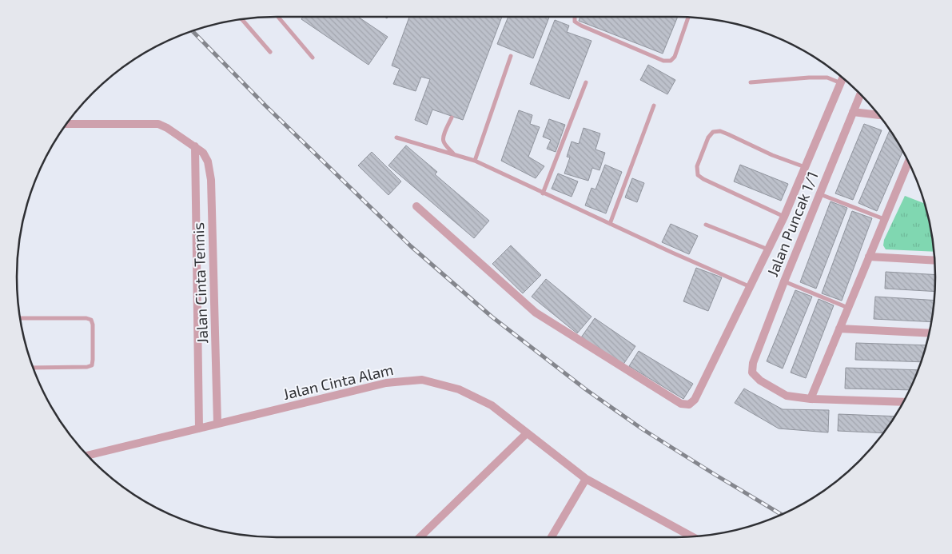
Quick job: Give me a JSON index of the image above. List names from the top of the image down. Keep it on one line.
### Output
{"streets":{"street":["Jalan Puncak 1/1","Jalan Cinta Tennis","Jalan Cinta Alam"]},"crossings":[["Jalan Cinta Tennis","Jalan Cinta Alam"]]}
